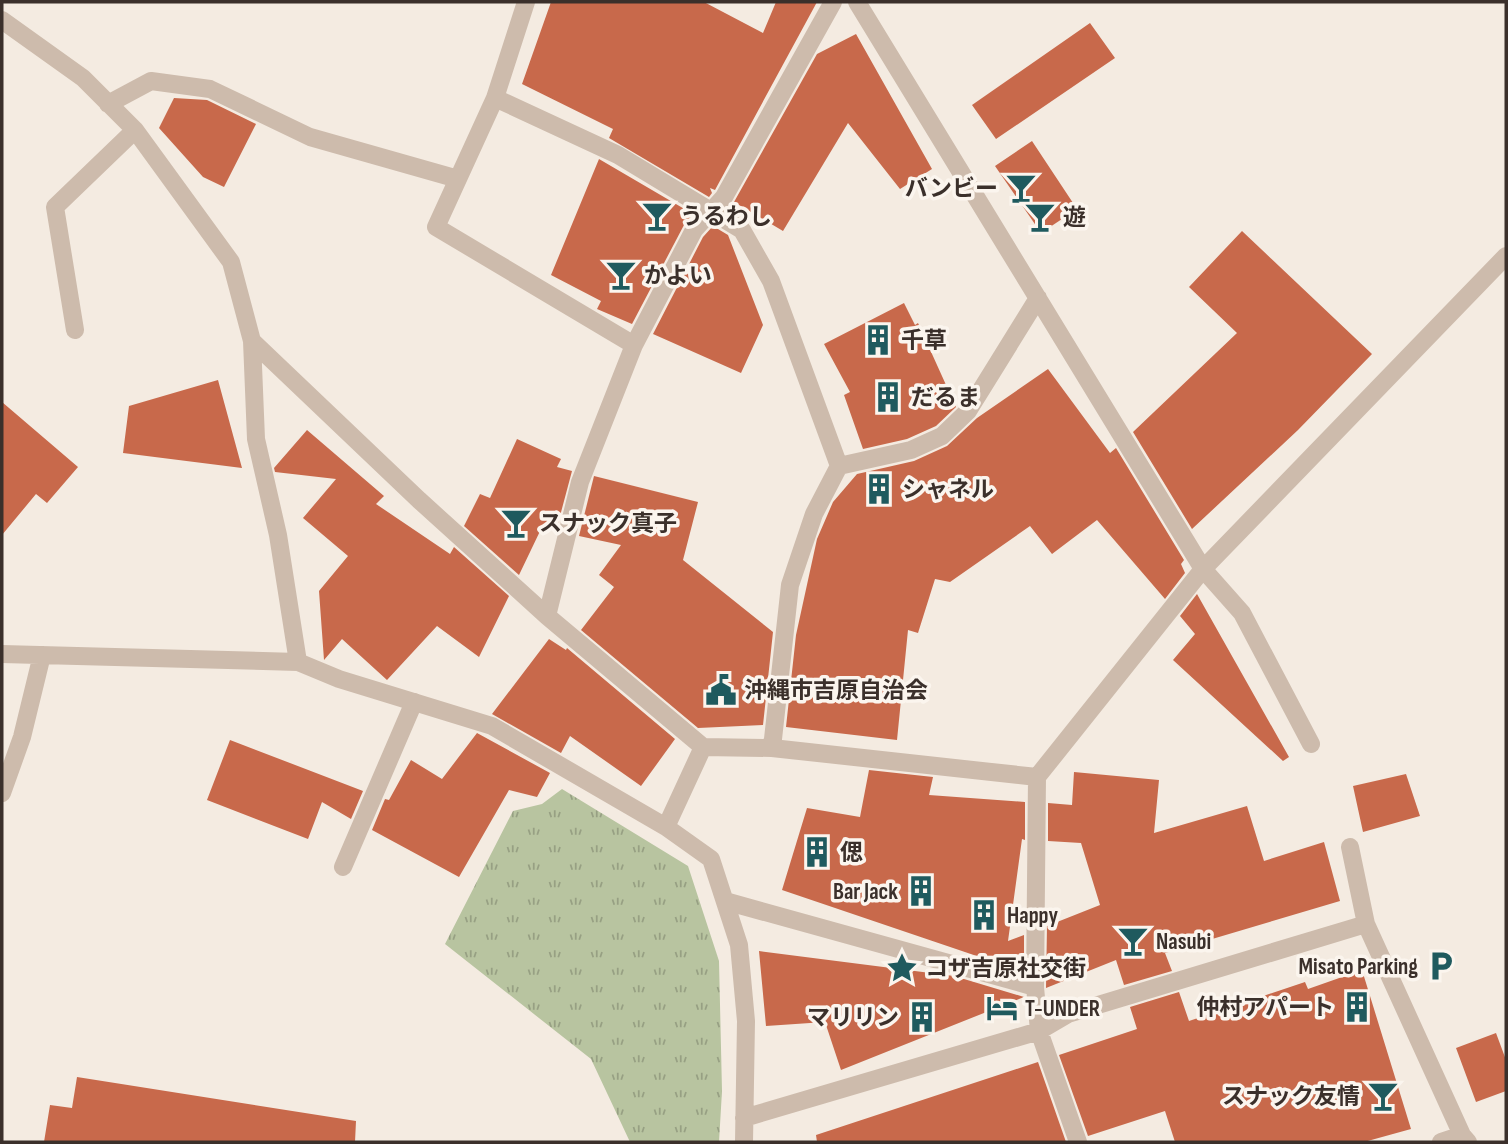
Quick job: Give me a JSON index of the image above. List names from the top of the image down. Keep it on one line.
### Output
{"places":{"bar":["バンビー","うるわし","遊","かよい","スナック真子","Nasubi","スナック友情"],"building":["千草","だるま","シャネル","偲","Bar Jack","Happy","仲村アパート","マリリン"],"public building":["沖縄市吉原自治会"],"parking":["Misato Parking"],"place":["コザ吉原社交街"],"hotel":["T-UNDER"]}}
